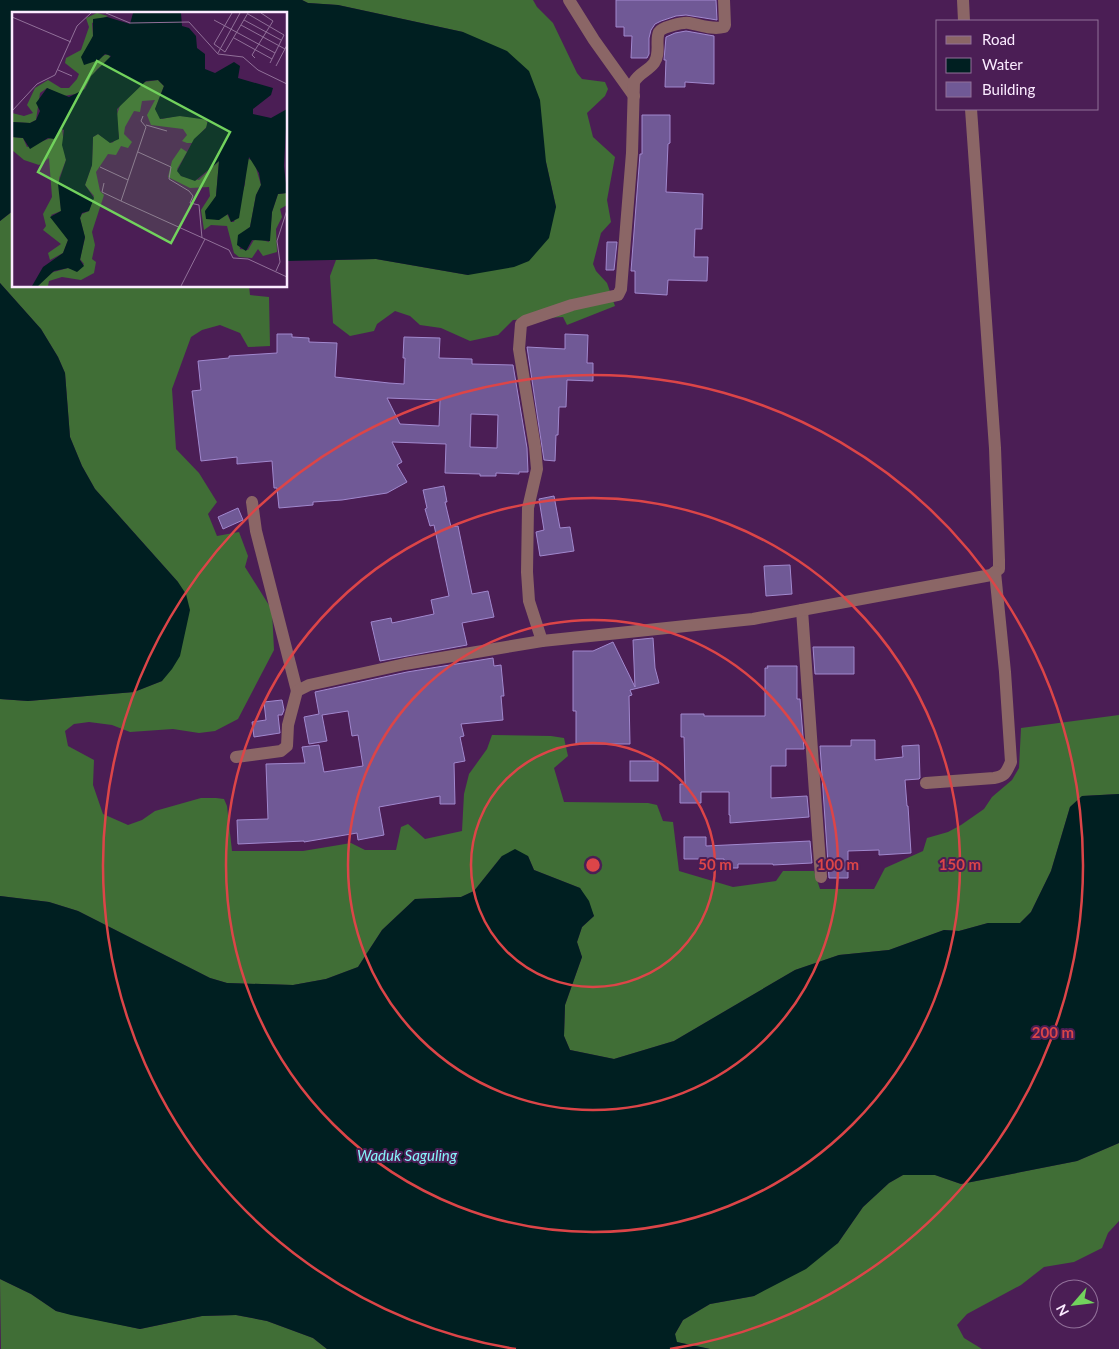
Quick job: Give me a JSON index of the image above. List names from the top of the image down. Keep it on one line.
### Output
{"water":["Waduk Saguling"],"legend":["Road","Water","Building"],"north":"bottom left","rings":["50 m","100 m","150 m","200 m"]}
